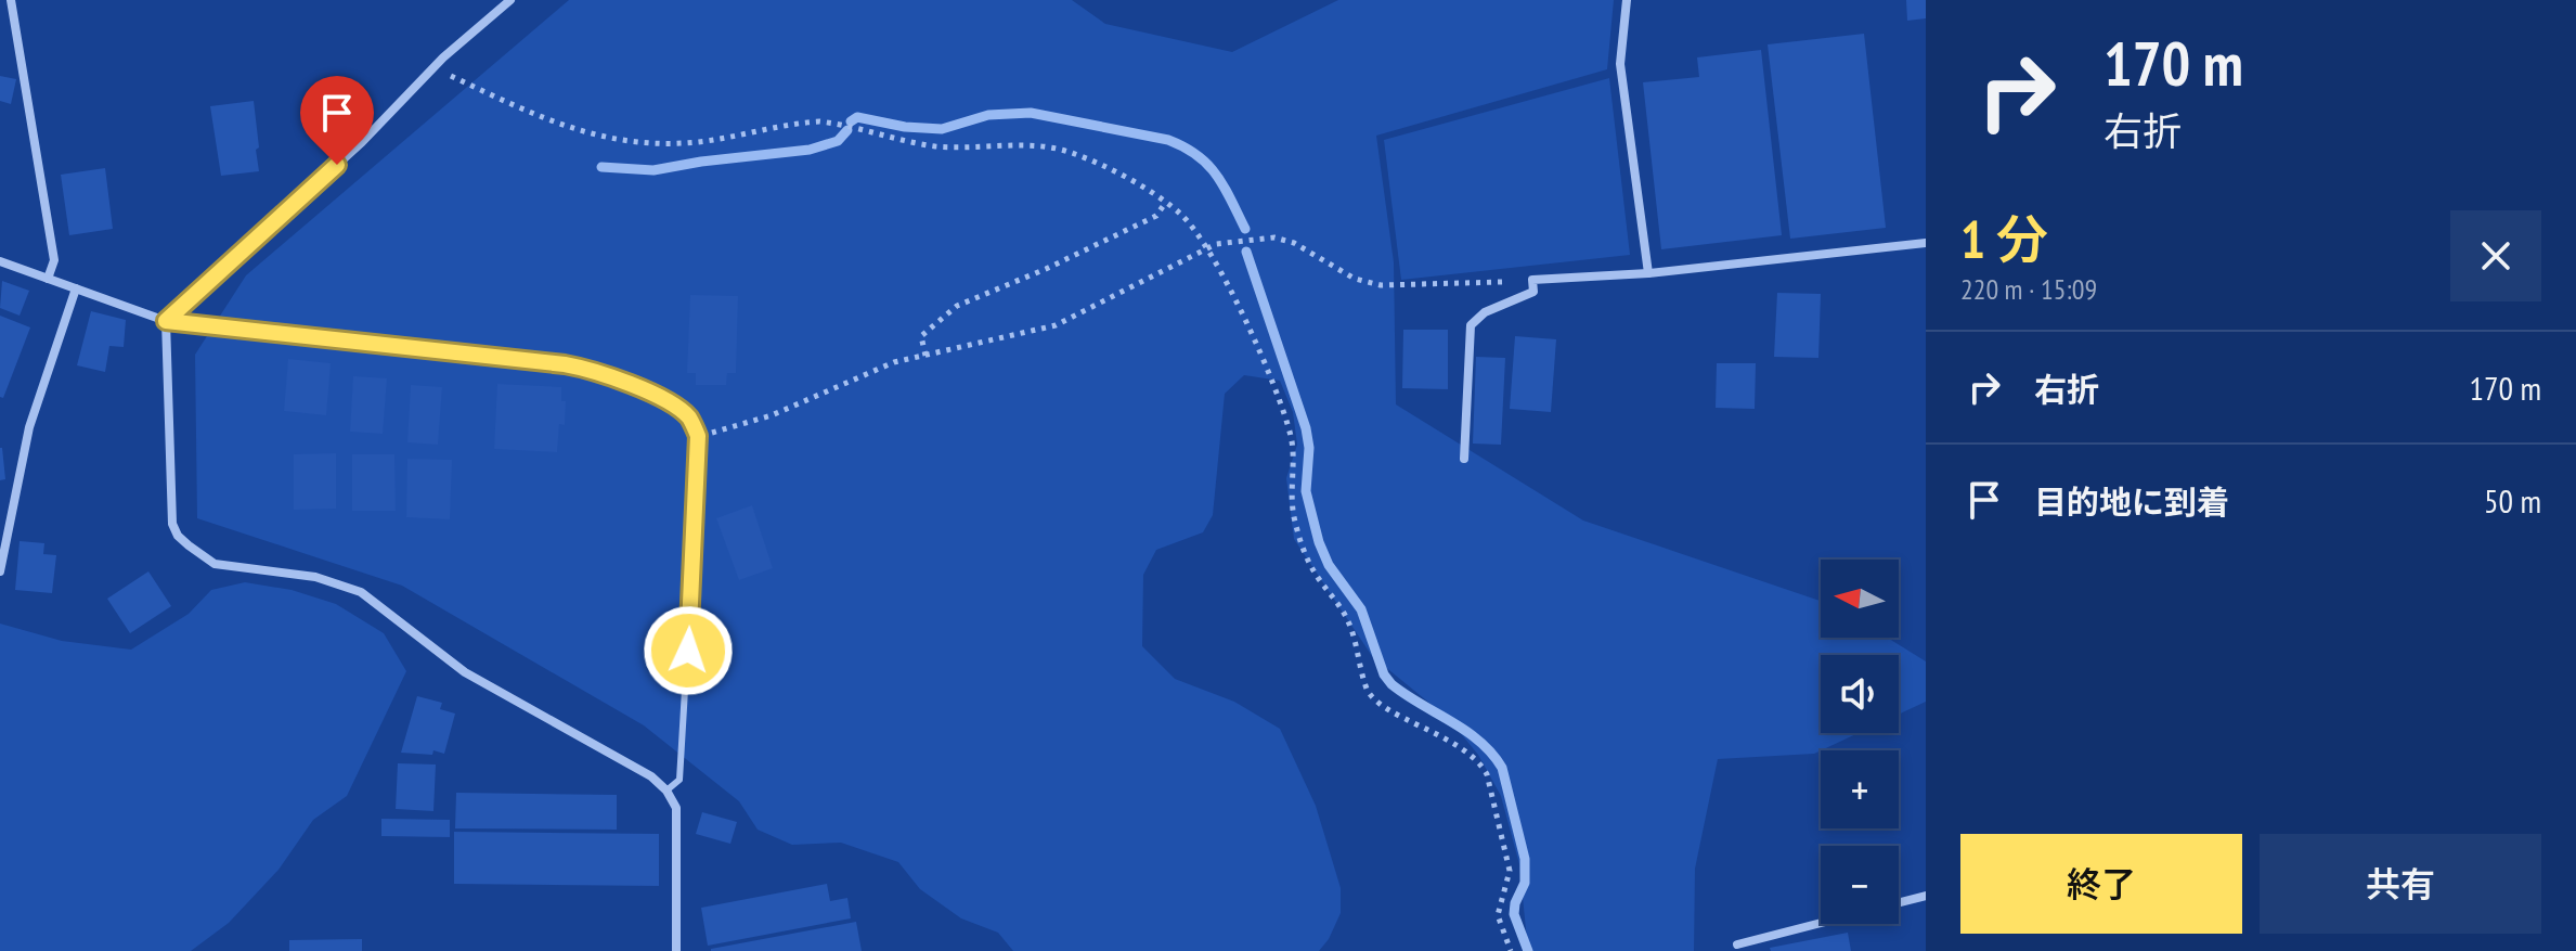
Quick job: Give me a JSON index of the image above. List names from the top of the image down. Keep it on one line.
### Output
{"north":"left","page":{"turn":["170 m","右折"],"heading":["1 分","220 m · 15:09"],"list":[{"name":"右折","value":"170 m"},{"name":"目的地に到着","value":"50 m"}],"map_buttons":["+","−"],"buttons":["終了","共有"]}}
